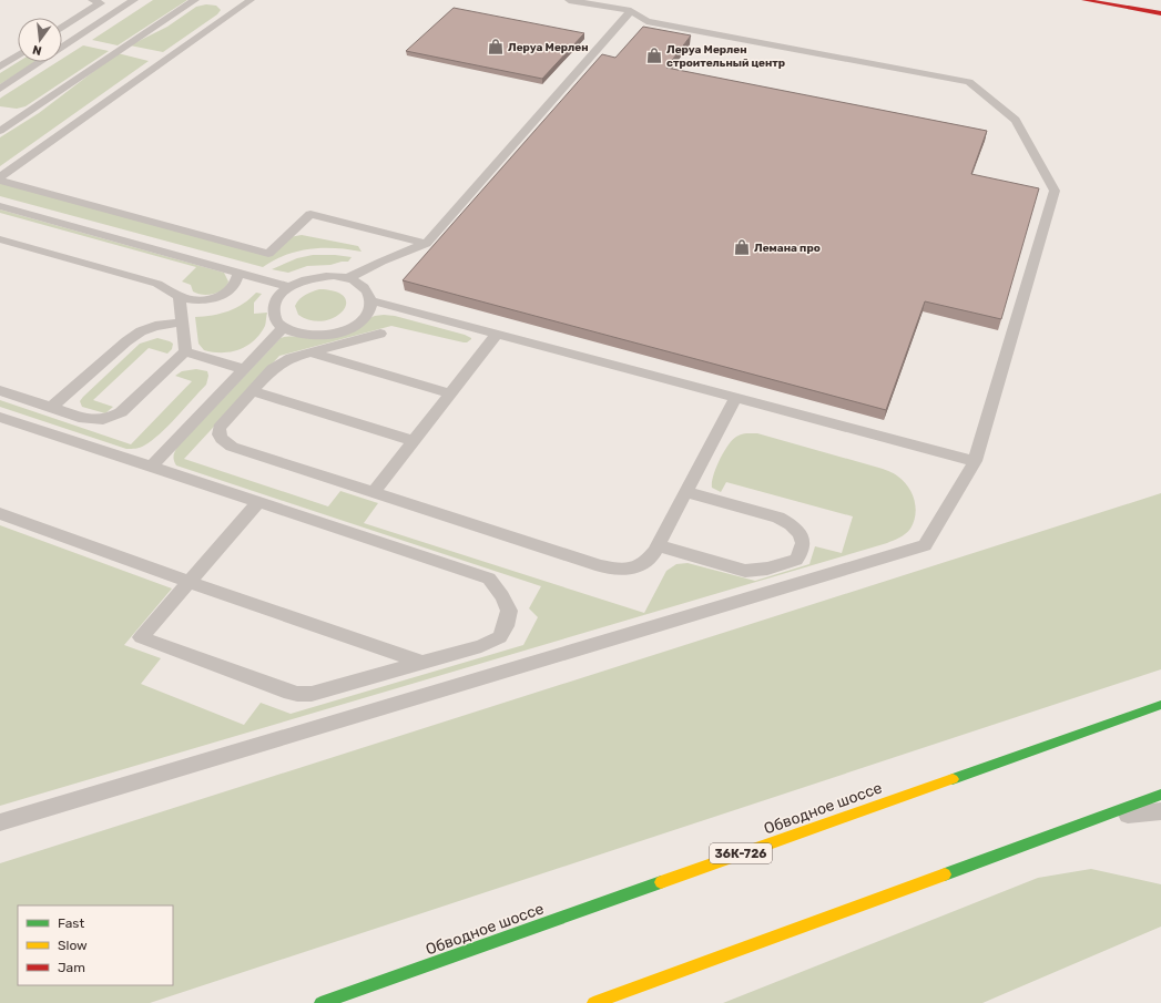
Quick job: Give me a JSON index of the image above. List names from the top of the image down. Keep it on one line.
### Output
{"streets":{"main road":["Обводное шоссе","36К-726"]},"places":{"shop":["Леруа Мерлен","Леруа Мерлен строительный центр","Лемана про"]},"legend":["Fast","Slow","Jam"],"north":"bottom"}
